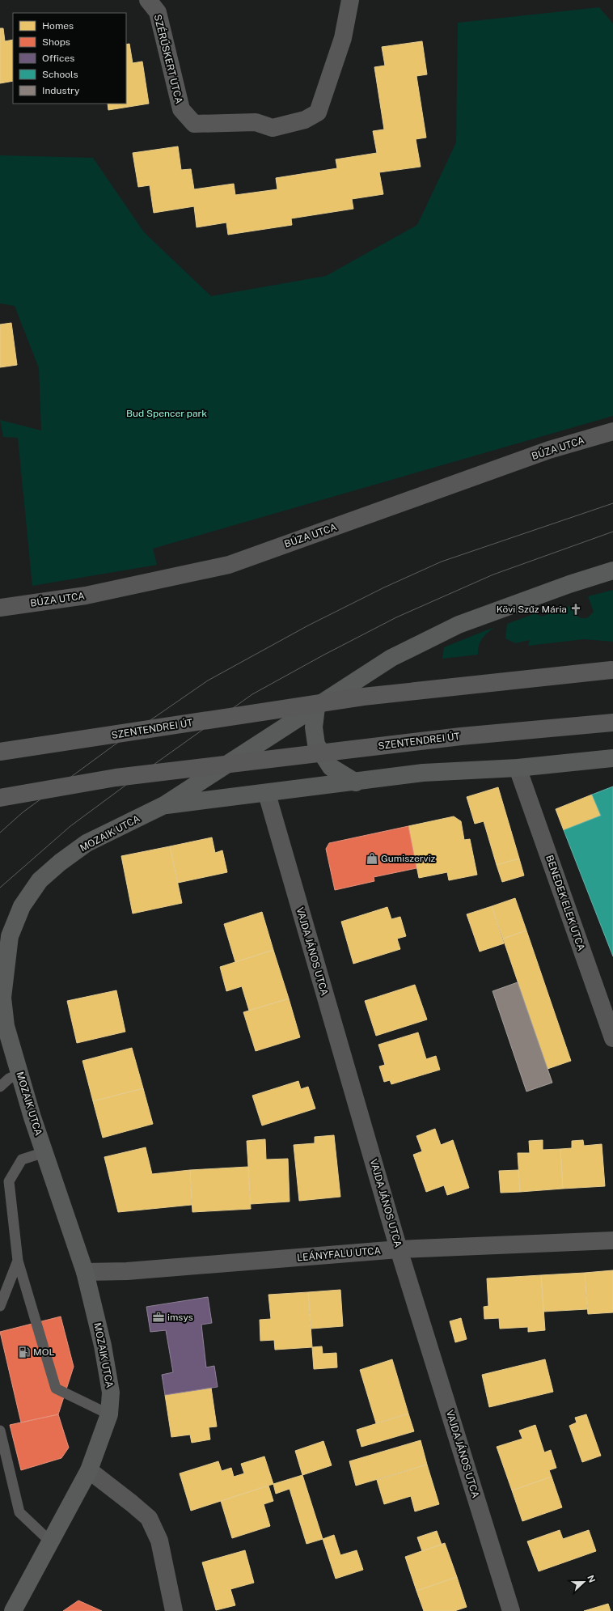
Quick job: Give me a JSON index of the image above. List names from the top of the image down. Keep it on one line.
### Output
{"streets":{"main road":["SZENTENDREI ÚT"],"street":["SZÉRŰSKERT UTCA","BÚZA UTCA","MOZAIK UTCA","BENEDEK ELEK UTCA","VAJDA JÁNOS UTCA","LEÁNYFALU UTCA"]},"crossings":[["MOZAIK UTCA","LEÁNYFALU UTCA"],["VAJDA JÁNOS UTCA","LEÁNYFALU UTCA"]],"parks":["Bud Spencer park"],"places":{"church":["Kövi Szűz Mária"],"shop":["Gumiszerviz"],"office":["imsys"],"fuel station":["MOL"]},"legend":["Homes","Shops","Offices","Schools","Industry"],"north":"right"}
